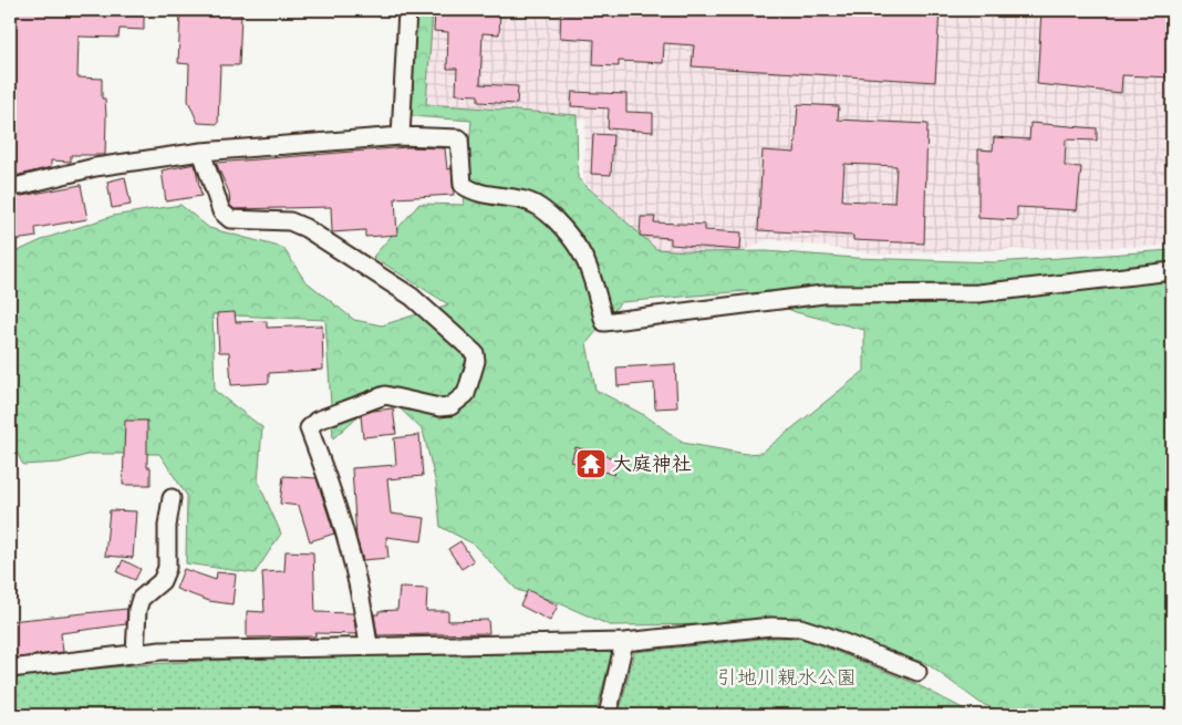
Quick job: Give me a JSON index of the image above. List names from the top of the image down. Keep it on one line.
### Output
{"parks":["引地川親水公園"],"places":{"temple":["大庭神社"]}}
